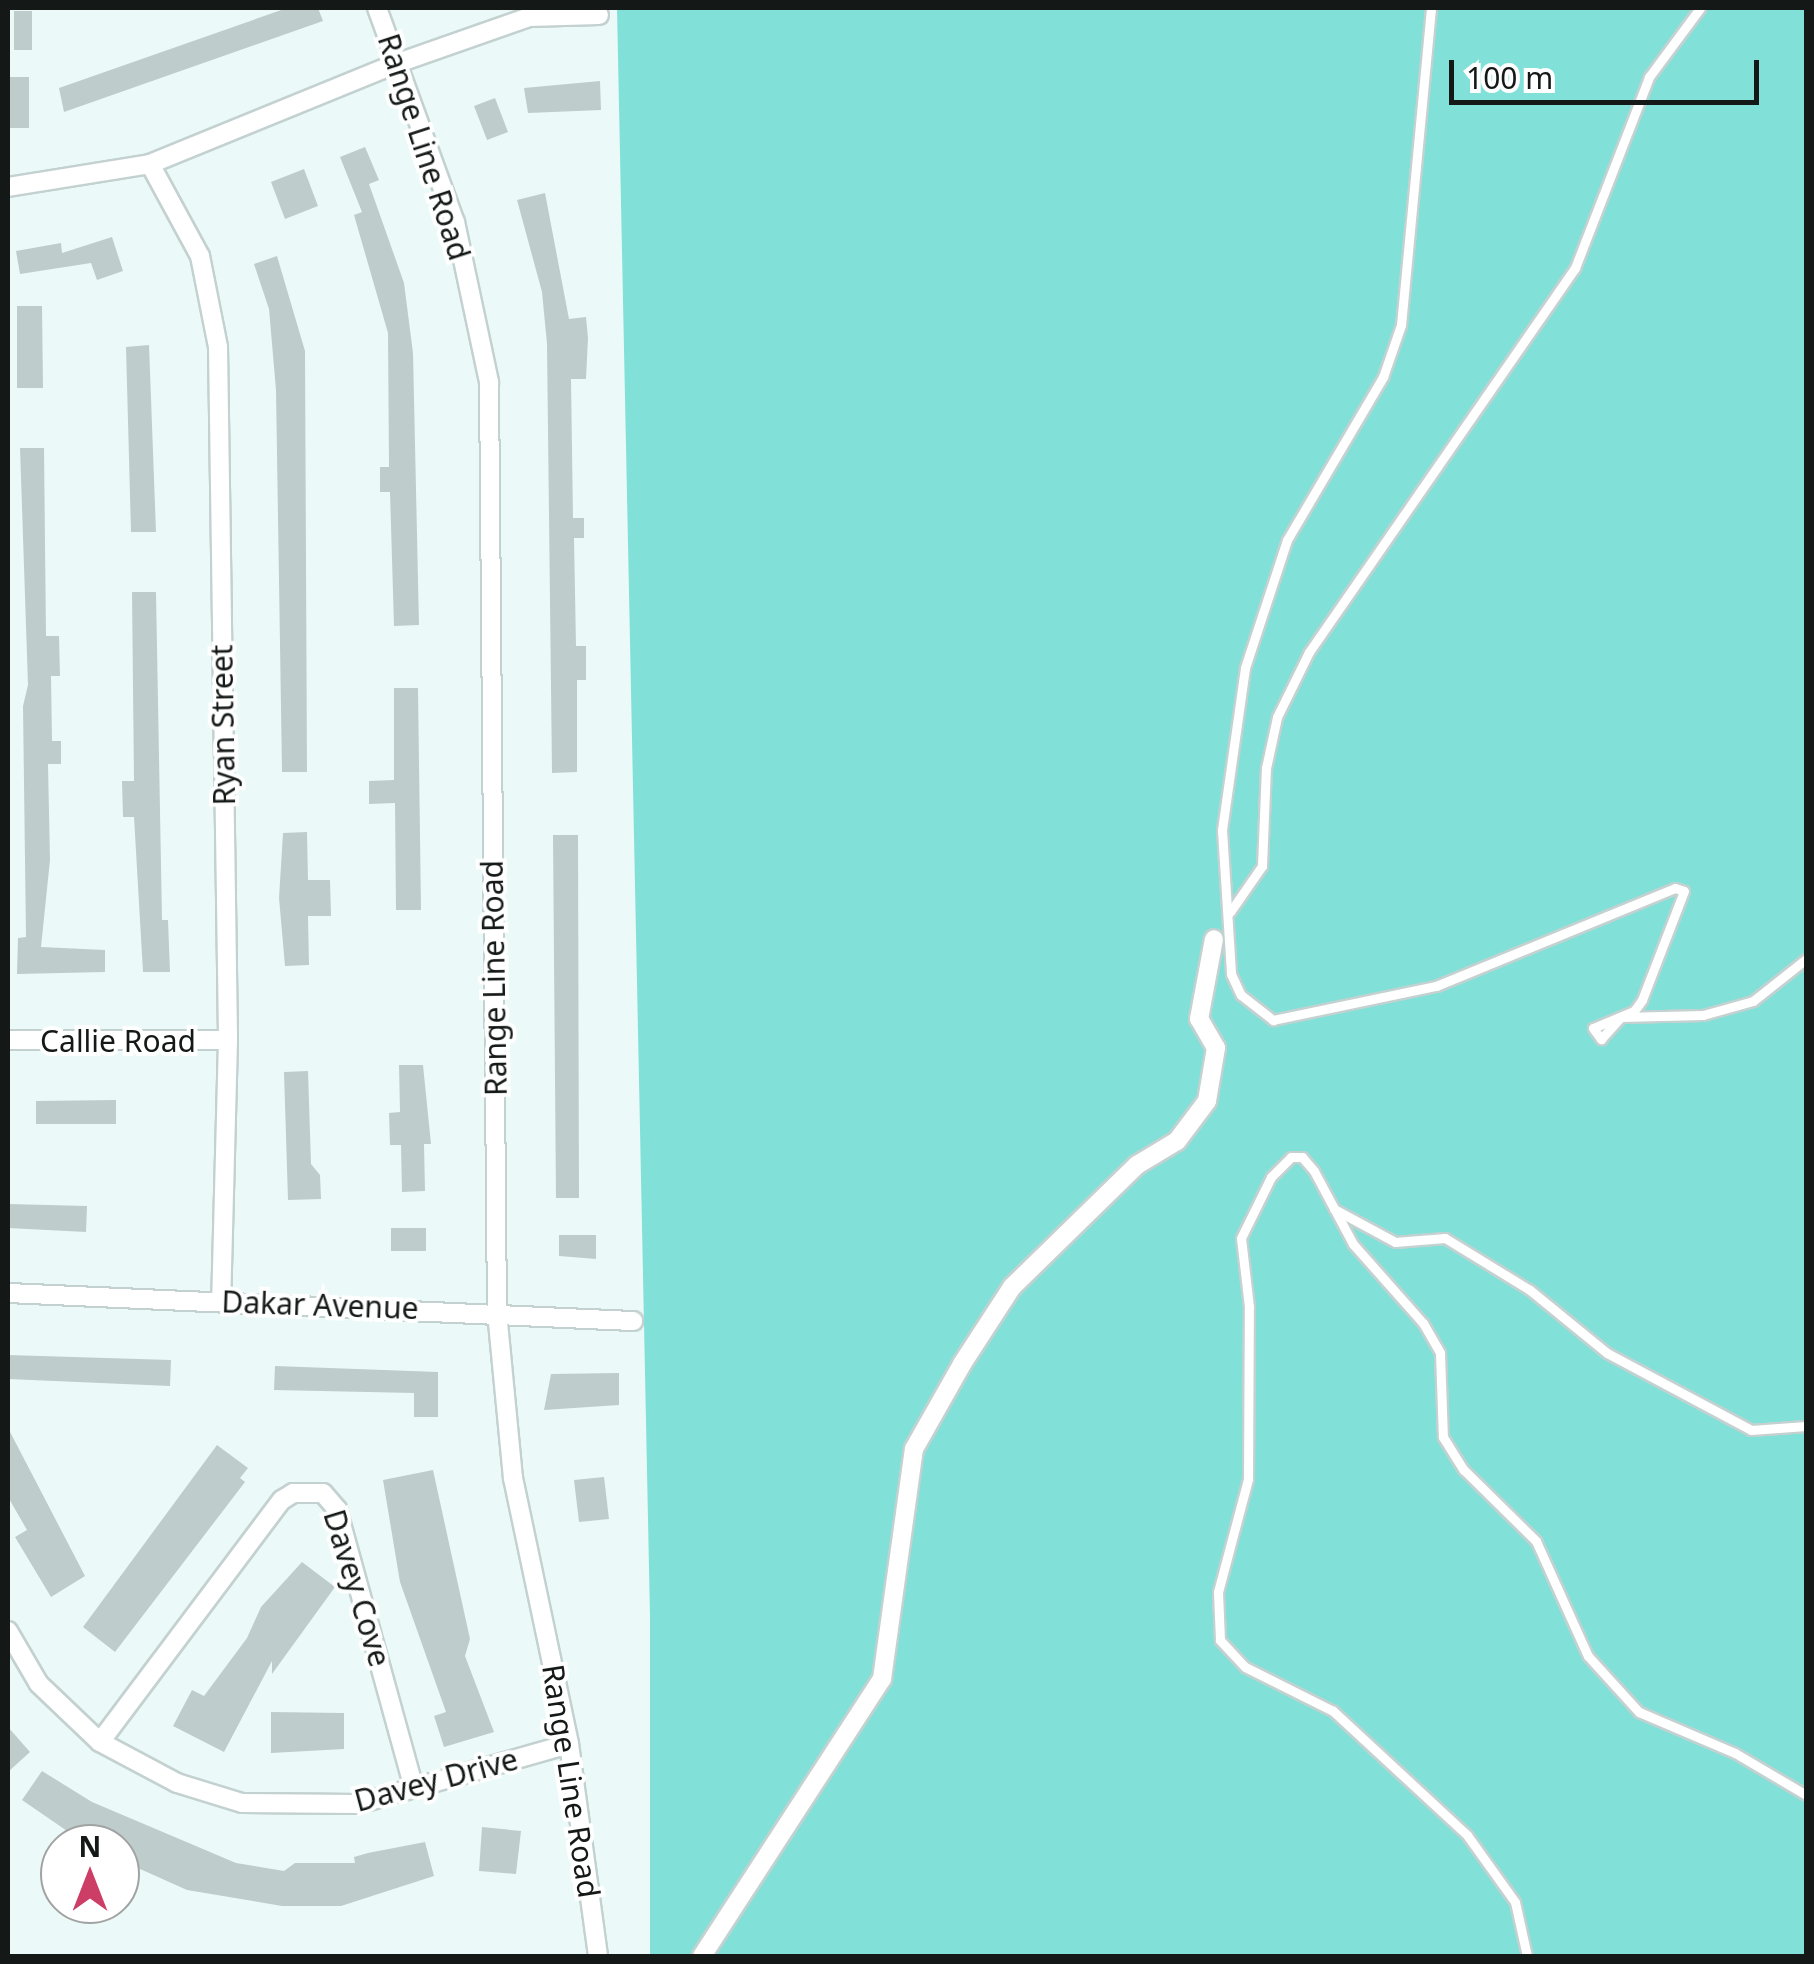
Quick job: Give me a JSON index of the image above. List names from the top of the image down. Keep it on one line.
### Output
{"streets":{"street":["Range Line Road","Ryan Street","Callie Road","Dakar Avenue","Davey Cove","Davey Drive"]},"crossings":[["Range Line Road","Dakar Avenue"],["Range Line Road","Davey Drive"],["Ryan Street","Callie Road"],["Ryan Street","Dakar Avenue"],["Davey Cove","Davey Drive"]],"scale_bar":"100 m","north":"top"}
